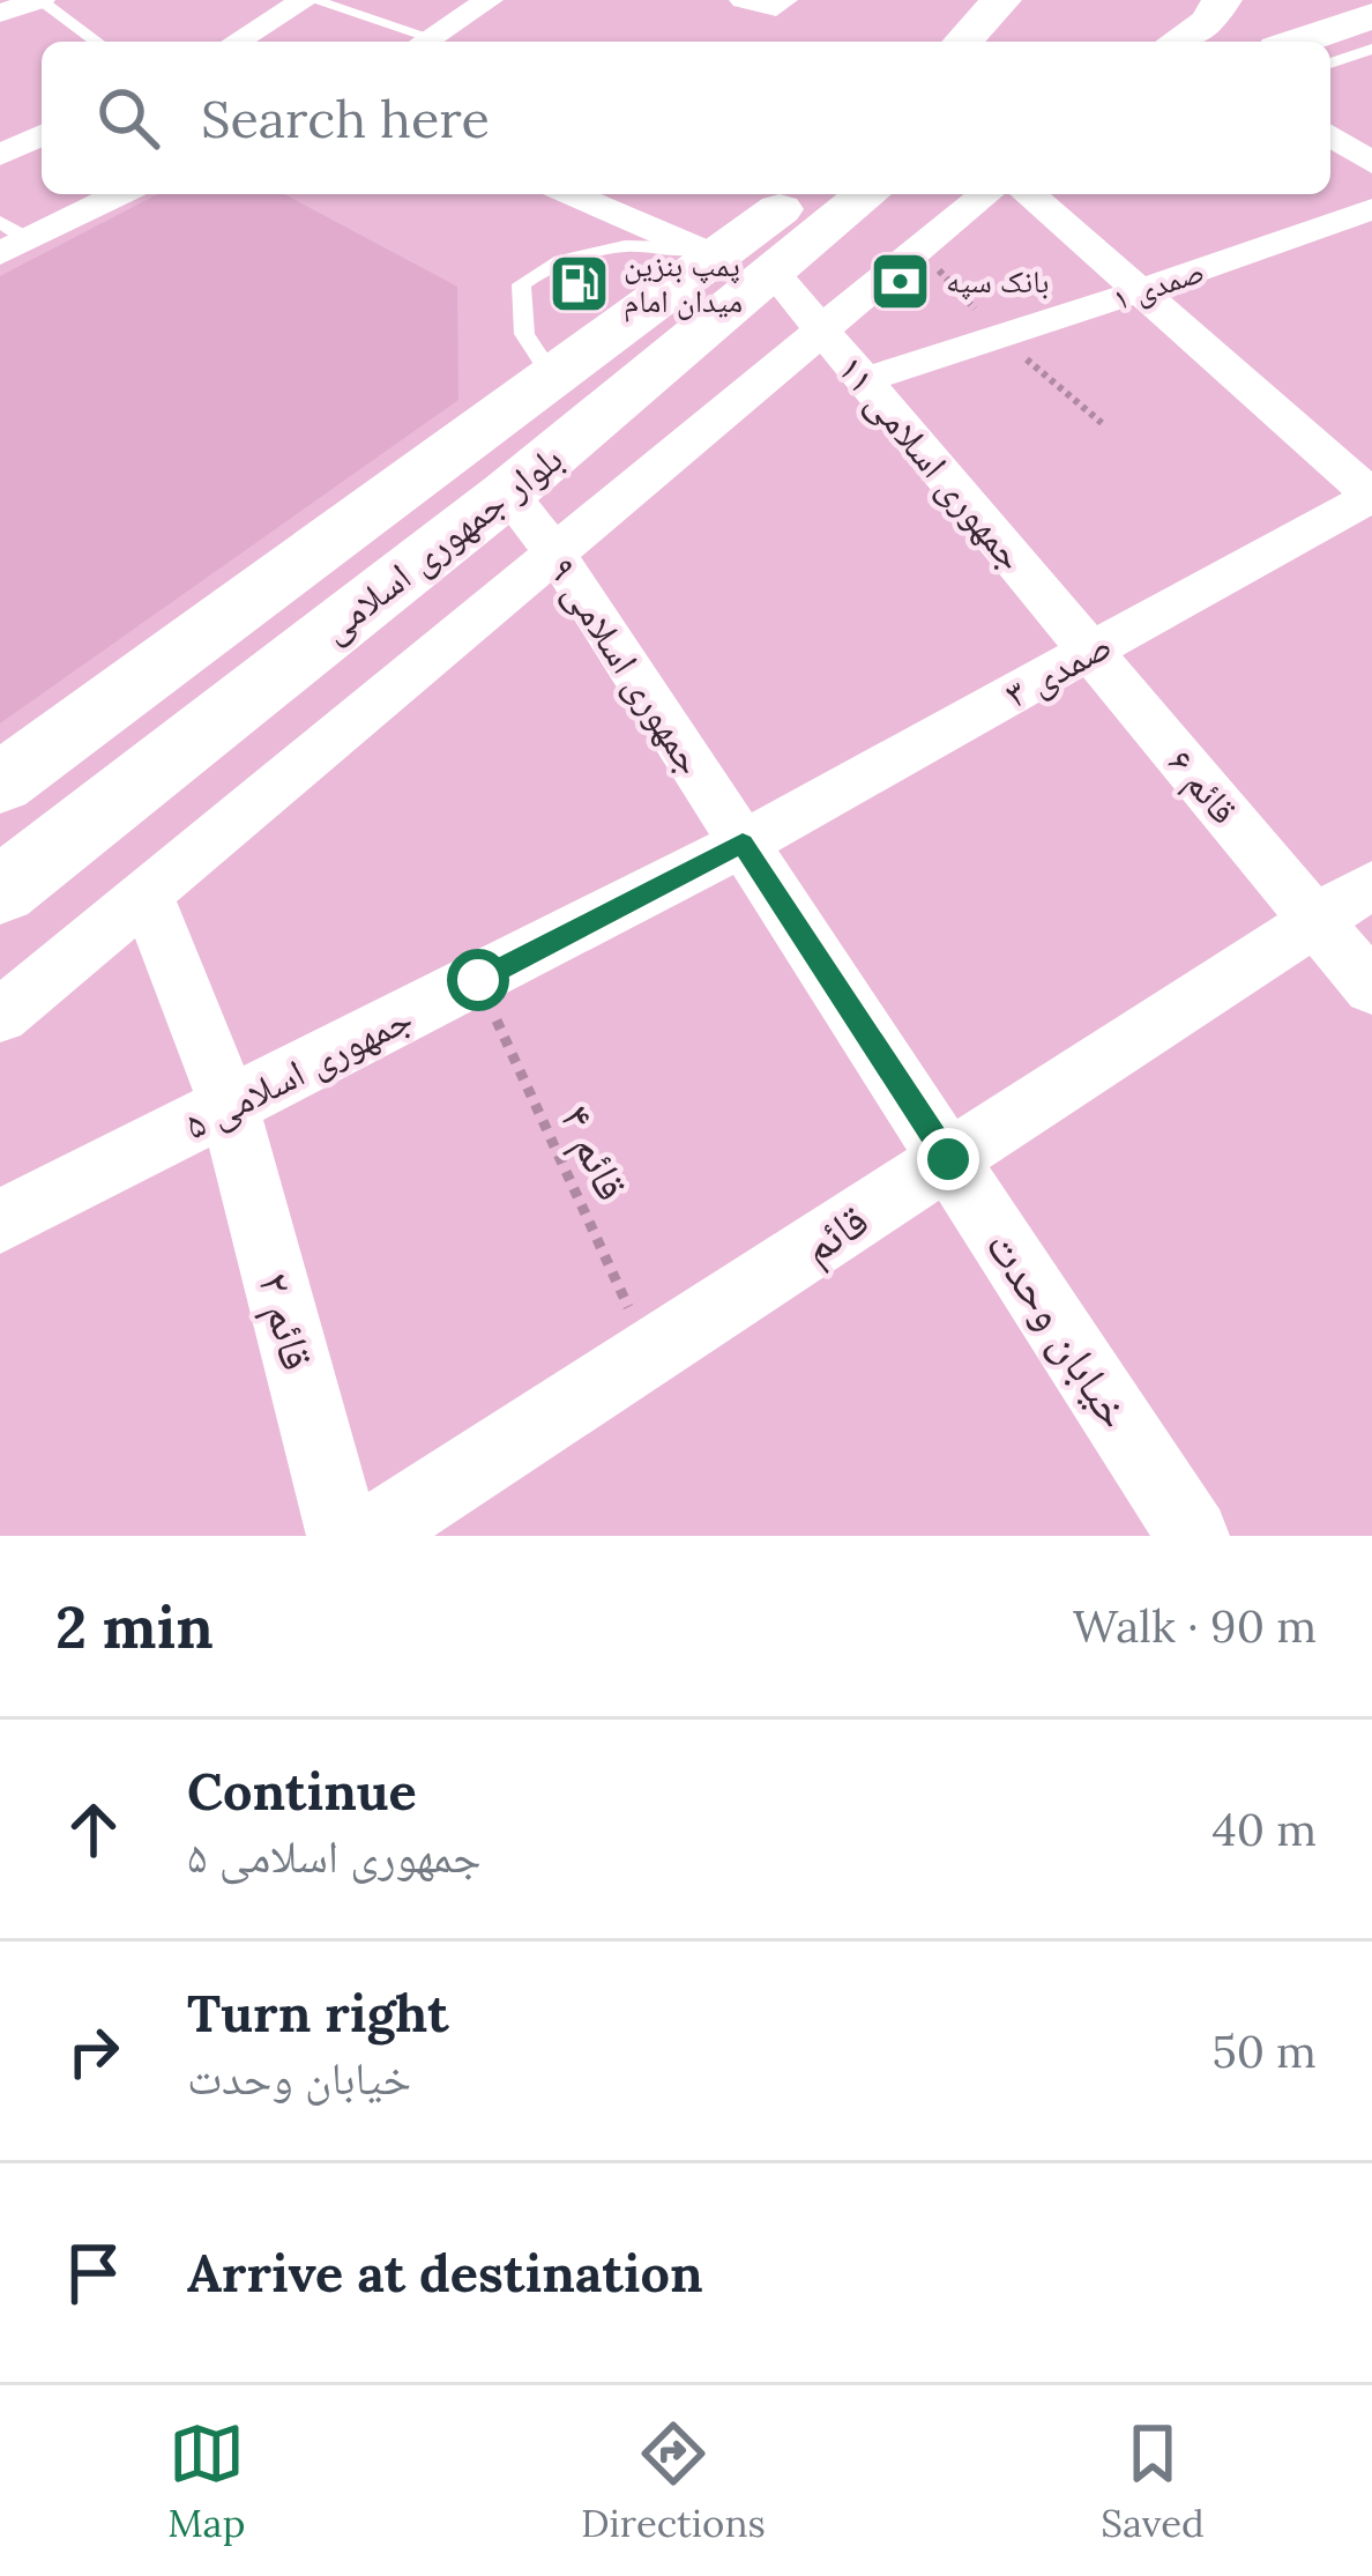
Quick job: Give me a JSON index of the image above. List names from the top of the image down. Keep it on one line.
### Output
{"streets":{"main road":["بلوار جمهوری اسلامی"],"street":["صمدی ۱","جمهوری اسلامی ۱۱","جمهوری اسلامی ۹","صمدی ۳","قائم ۶","جمهوری اسلامی ۵","قائم","قائم ۲","خیابان وحدت"],"path":["قائم ۴"]},"crossings":[["صمدی ۱","جمهوری اسلامی ۱۱"],["جمهوری اسلامی ۱۱","بلوار جمهوری اسلامی"],["جمهوری اسلامی ۱۱","صمدی ۳"],["جمهوری اسلامی ۱۱","قائم ۶"],["بلوار جمهوری اسلامی","جمهوری اسلامی ۹"],["جمهوری اسلامی ۹","صمدی ۳"],["جمهوری اسلامی ۹","جمهوری اسلامی ۵"],["جمهوری اسلامی ۹","خیابان وحدت"],["صمدی ۳","قائم ۶"],["صمدی ۳","جمهوری اسلامی ۵"],["صمدی ۳","خیابان وحدت"],["قائم ۶","قائم"],["جمهوری اسلامی ۵","قائم ۴"],["جمهوری اسلامی ۵","قائم ۲"],["جمهوری اسلامی ۵","خیابان وحدت"],["قائم ۴","قائم"],["قائم","خیابان وحدت"]],"places":{"bank":["بانک سپه"],"fuel station":["پمپ بنزین میدان امام"]},"page":{"search":"Search here","heading":["2 min","Walk · 90 m"],"list":[["Continue","جمهوری اسلامی ۵","40 m"],["Turn right","خیابان وحدت","50 m"],"Arrive at destination"],"nav":["Map","Directions","Saved"]}}
